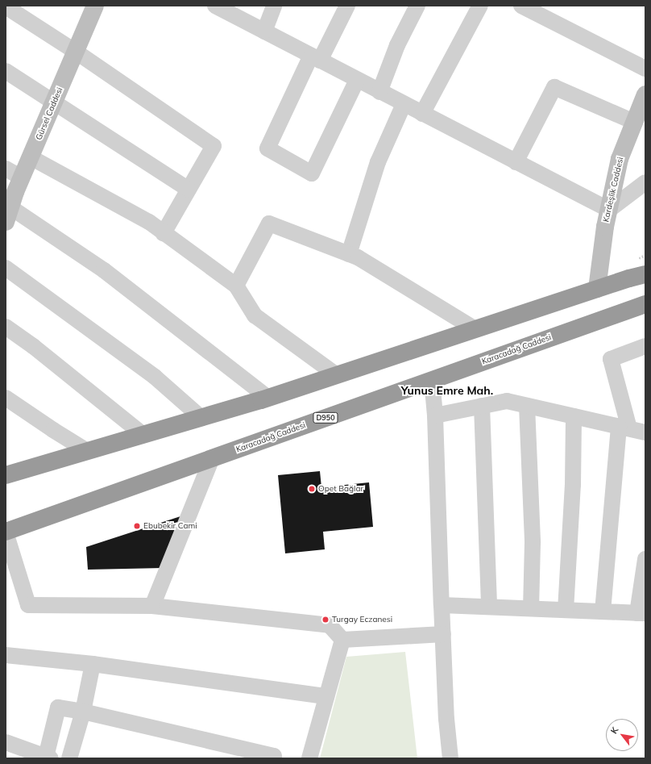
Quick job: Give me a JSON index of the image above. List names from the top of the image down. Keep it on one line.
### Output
{"streets":{"highway":["Karacadağ Caddesi","D950"],"main road":["Gürsel Caddesi","Kardeşlik Caddesi"]},"districts":["Yunus Emre Mah."],"places":["Opet Bağlar","Ebubekir Cami","Turgay Eczanesi"],"north":"top left"}
